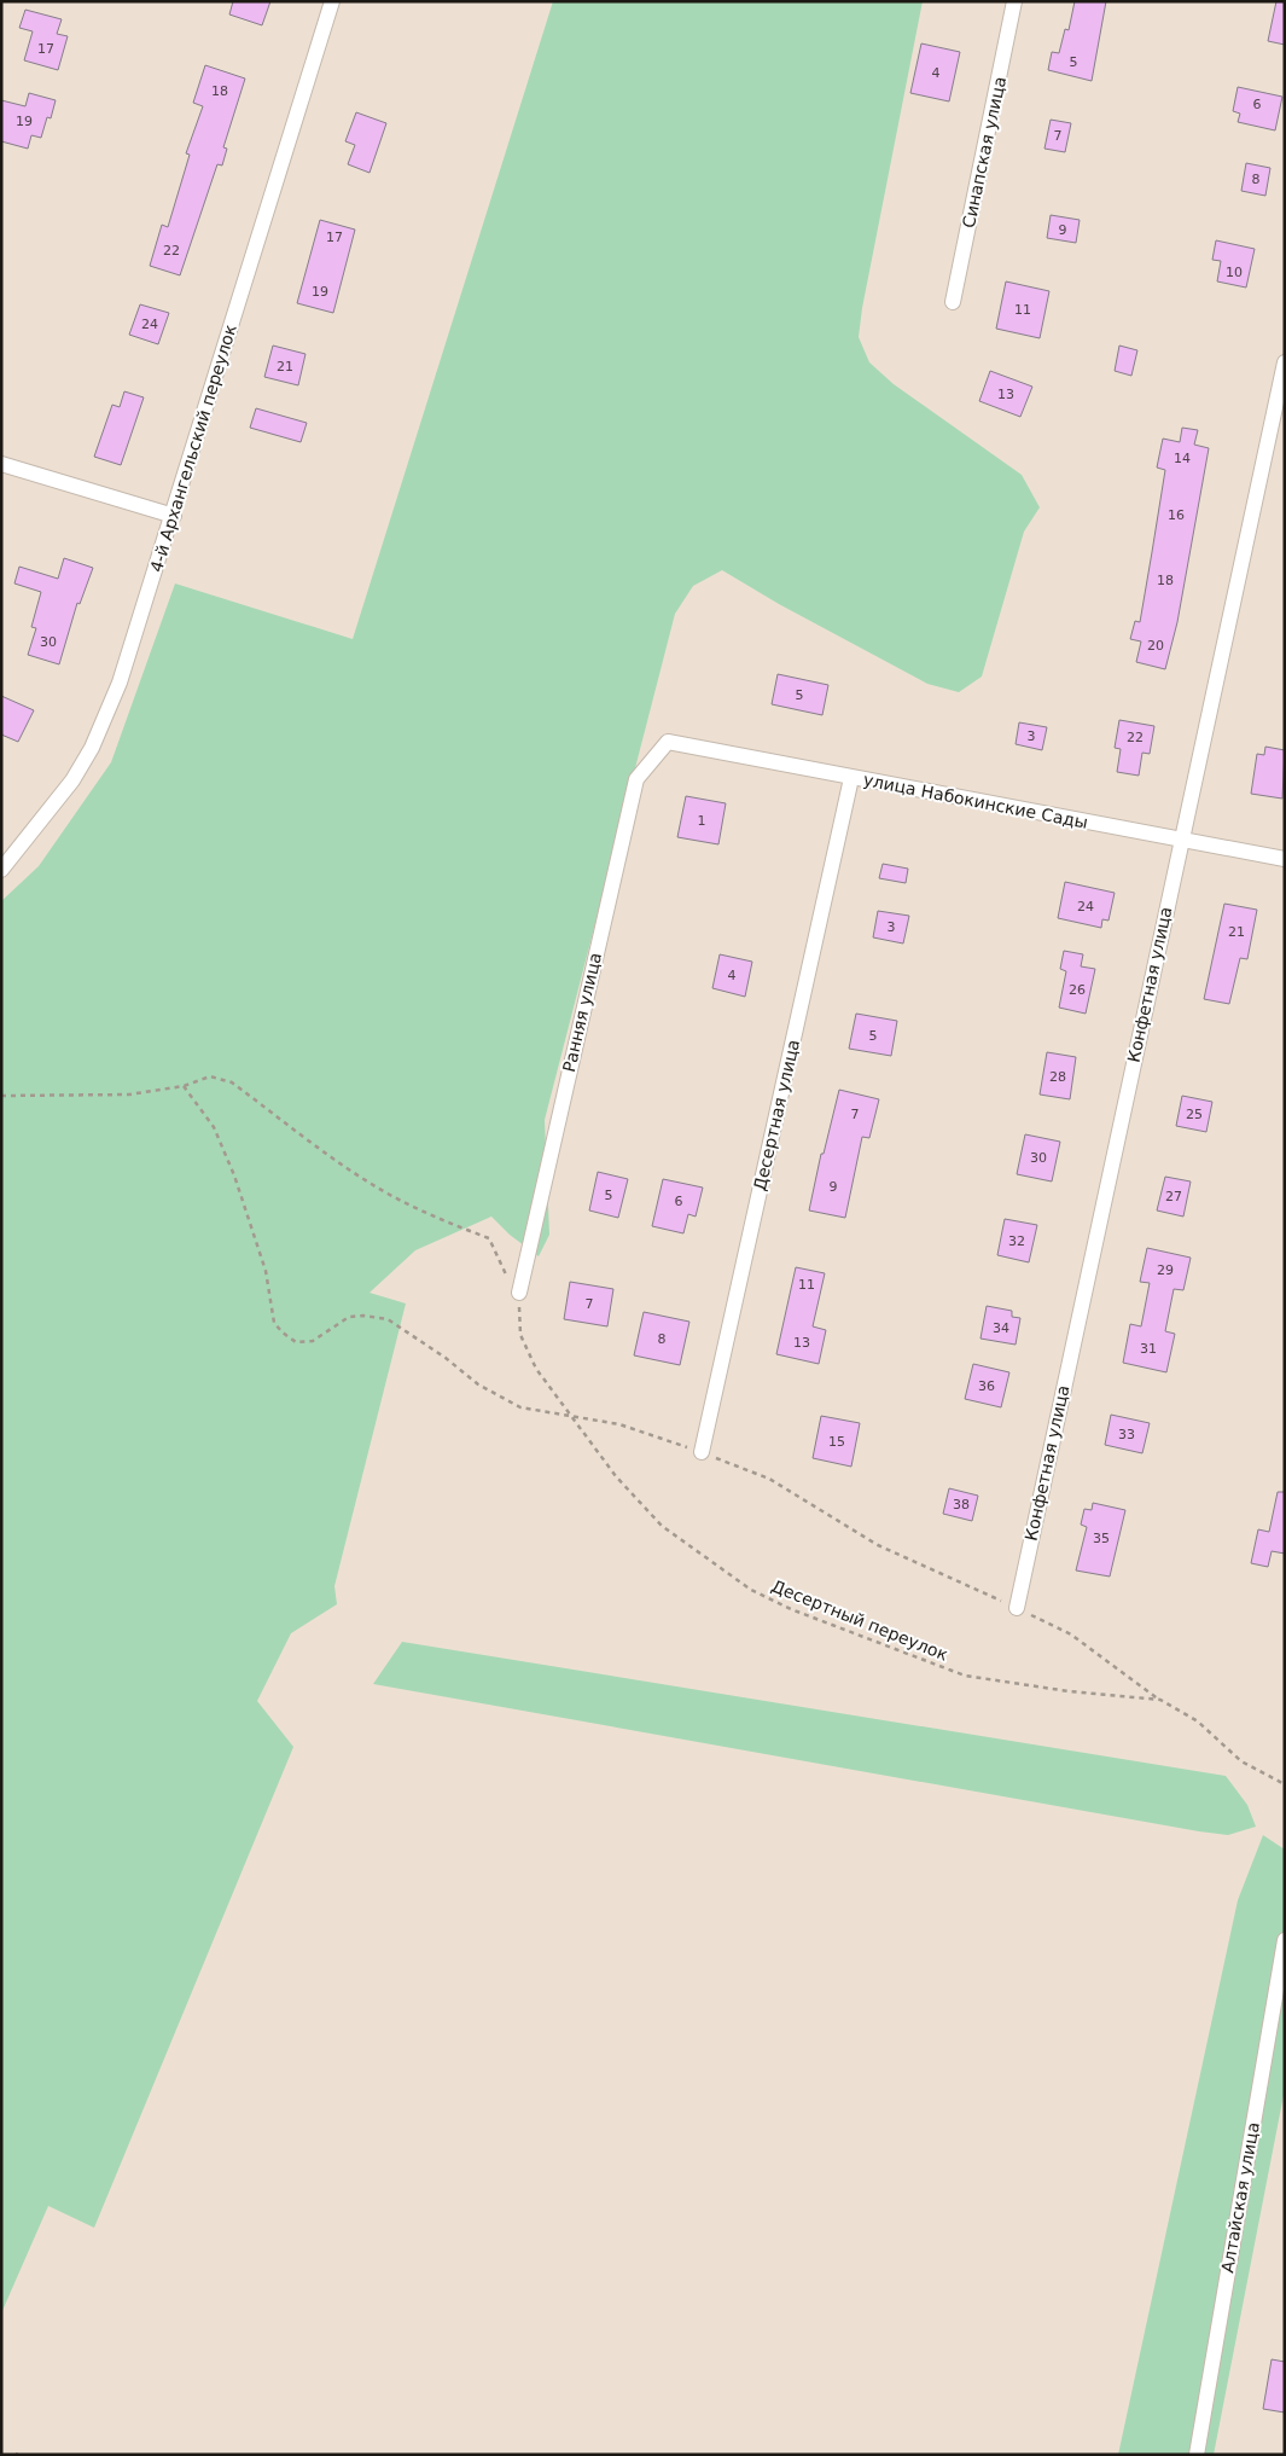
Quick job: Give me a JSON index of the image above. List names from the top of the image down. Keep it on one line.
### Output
{"streets":{"street":["Синапская улица","4-й Архангельский переулок","улица Набокинские Сады","Конфетная улица","Ранняя улица","Десертная улица","Алтайская улица"],"path":["Десертный переулок"]},"crossings":[["улица Набокинские Сады","Конфетная улица"],["улица Набокинские Сады","Ранняя улица"],["улица Набокинские Сады","Десертная улица"],["Ранняя улица","Десертный переулок"]],"house_numbers":["17","5","4","18","6","19","7","8","9","17","22","10","19","11","24","21","13","14","16","18","30","20","5","3","22","1","24","3","21","4","26","5","28","7","25","30","9","5","27","6","32","29","11","7","34","8","13","31","36","33","15","38","35"]}
